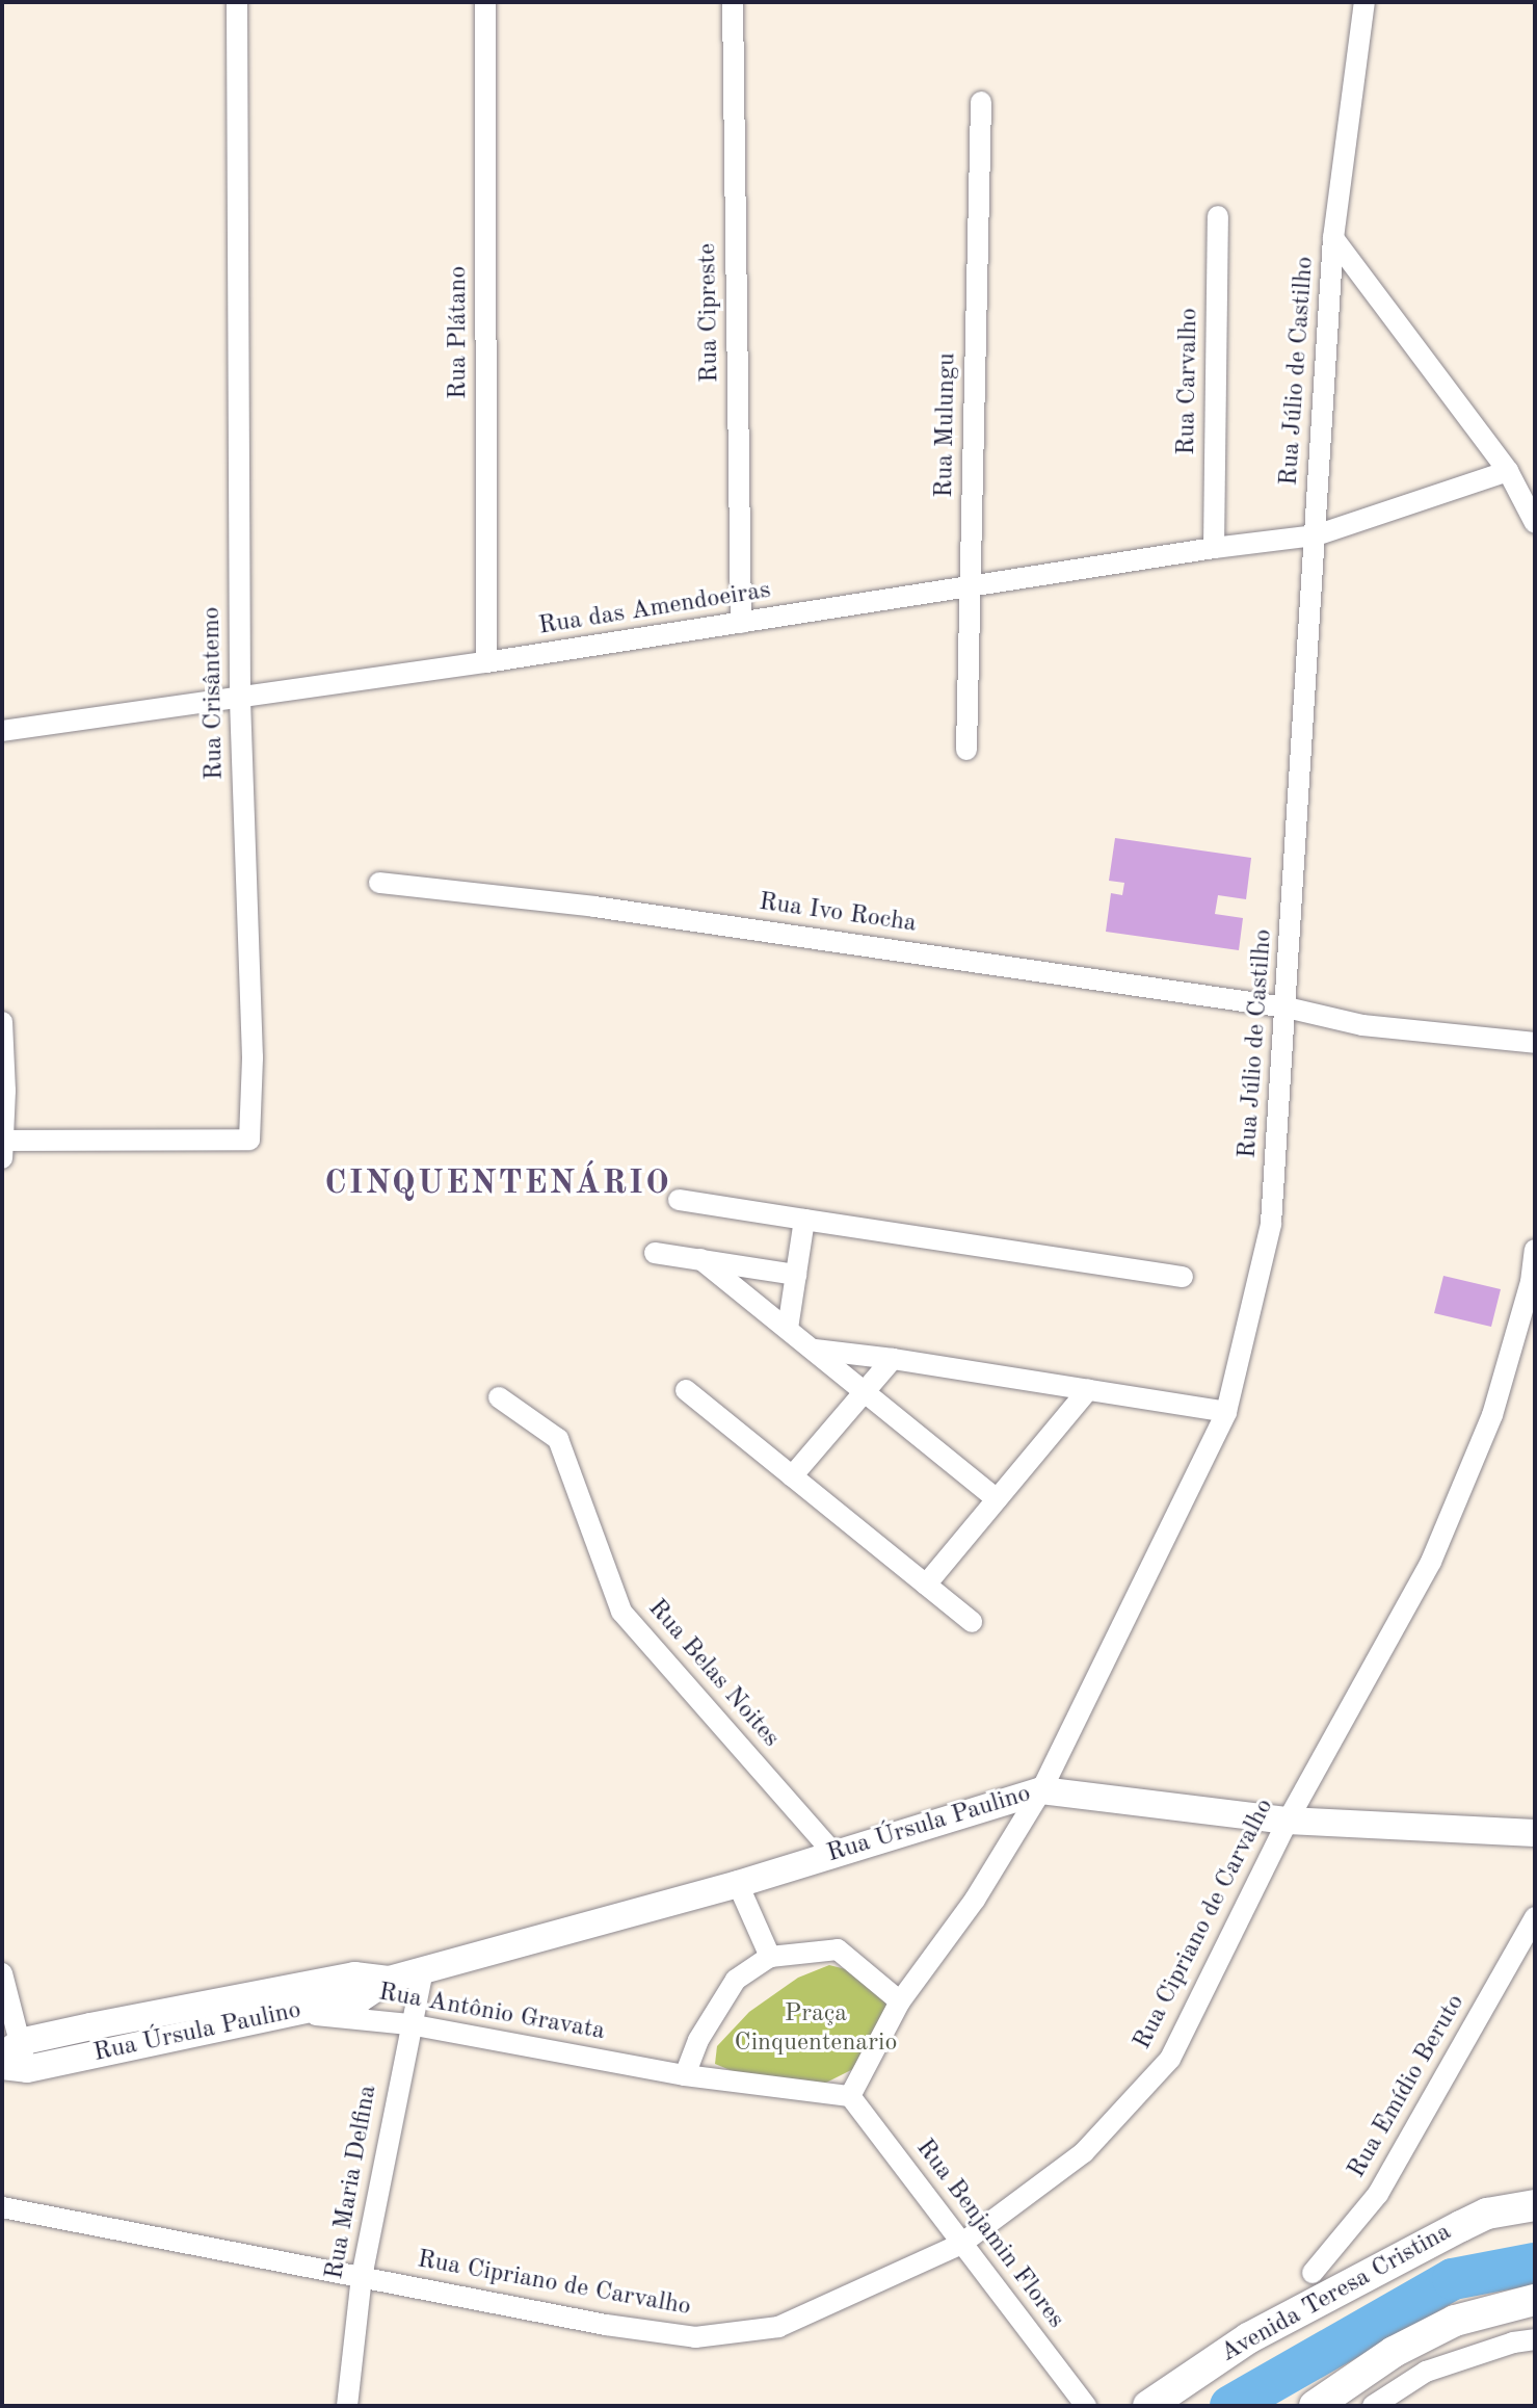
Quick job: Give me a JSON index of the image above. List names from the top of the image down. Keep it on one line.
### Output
{"streets":{"main road":["Avenida Teresa Cristina"],"street":["Rua Cipreste","Rua Plátano","Rua Júlio de Castilho","Rua Carvalho","Rua Mulungu","Rua das Amendoeiras","Rua Crisântemo","Rua Ivo Rocha","Rua Belas Noites","Rua Úrsula Paulino","Rua Cipriano de Carvalho","Rua Antônio Gravata","Rua Emídio Beruto","Rua Maria Delfina","Rua Benjamin Flores"]},"crossings":[["Rua Cipreste","Rua das Amendoeiras"],["Rua Plátano","Rua das Amendoeiras"],["Rua Júlio de Castilho","Rua das Amendoeiras"],["Rua Júlio de Castilho","Rua Ivo Rocha"],["Rua Júlio de Castilho","Rua Úrsula Paulino"],["Rua Júlio de Castilho","Rua Antônio Gravata"],["Rua Júlio de Castilho","Rua Benjamin Flores"],["Rua Carvalho","Rua das Amendoeiras"],["Rua Mulungu","Rua das Amendoeiras"],["Rua das Amendoeiras","Rua Crisântemo"],["Rua Belas Noites","Rua Úrsula Paulino"],["Rua Úrsula Paulino","Rua Cipriano de Carvalho"],["Rua Úrsula Paulino","Rua Antônio Gravata"],["Rua Úrsula Paulino","Rua Maria Delfina"],["Rua Cipriano de Carvalho","Rua Maria Delfina"],["Rua Cipriano de Carvalho","Rua Benjamin Flores"],["Rua Antônio Gravata","Rua Maria Delfina"],["Rua Antônio Gravata","Rua Benjamin Flores"]],"districts":["CINQUENTENÁRIO"],"parks":["Praça Cinquentenario"]}
